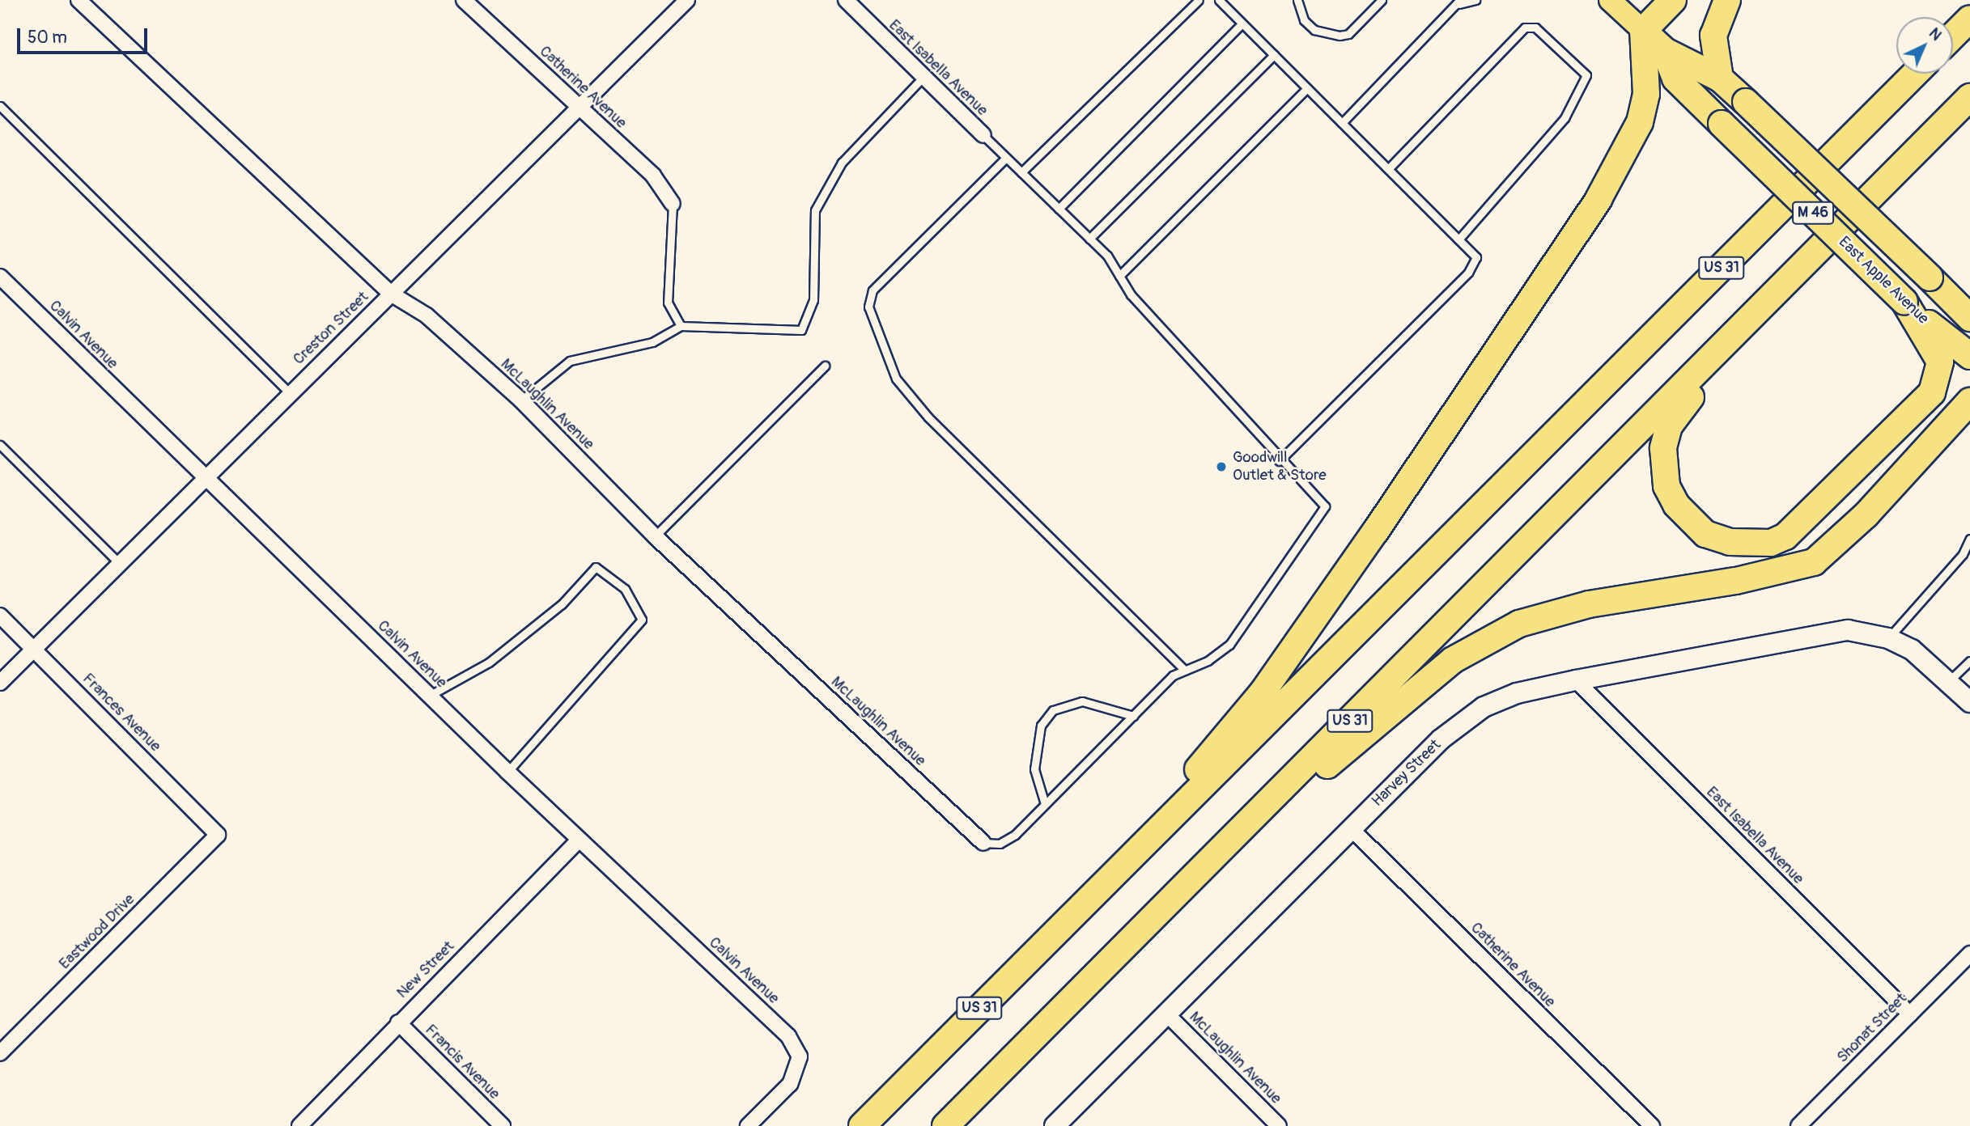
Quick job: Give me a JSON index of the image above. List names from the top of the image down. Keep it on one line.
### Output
{"streets":{"highway":["M 46","US 31","East Apple Avenue"],"street":["East Isabella Avenue","Catherine Avenue","Creston Street","Calvin Avenue","McLaughlin Avenue","Frances Avenue","Harvey Street","Eastwood Drive","New Street","Shonat Street","Francis Avenue"]},"crossings":[["East Isabella Avenue","Harvey Street"],["East Isabella Avenue","Shonat Street"],["Catherine Avenue","Creston Street"],["Catherine Avenue","Harvey Street"],["Creston Street","Calvin Avenue"],["Creston Street","McLaughlin Avenue"],["Creston Street","Frances Avenue"],["Calvin Avenue","New Street"],["McLaughlin Avenue","Harvey Street"],["Frances Avenue","Eastwood Drive"],["New Street","Francis Avenue"]],"places":["Goodwill Outlet & Store"],"scale_bar":"50 m","north":"top right"}
